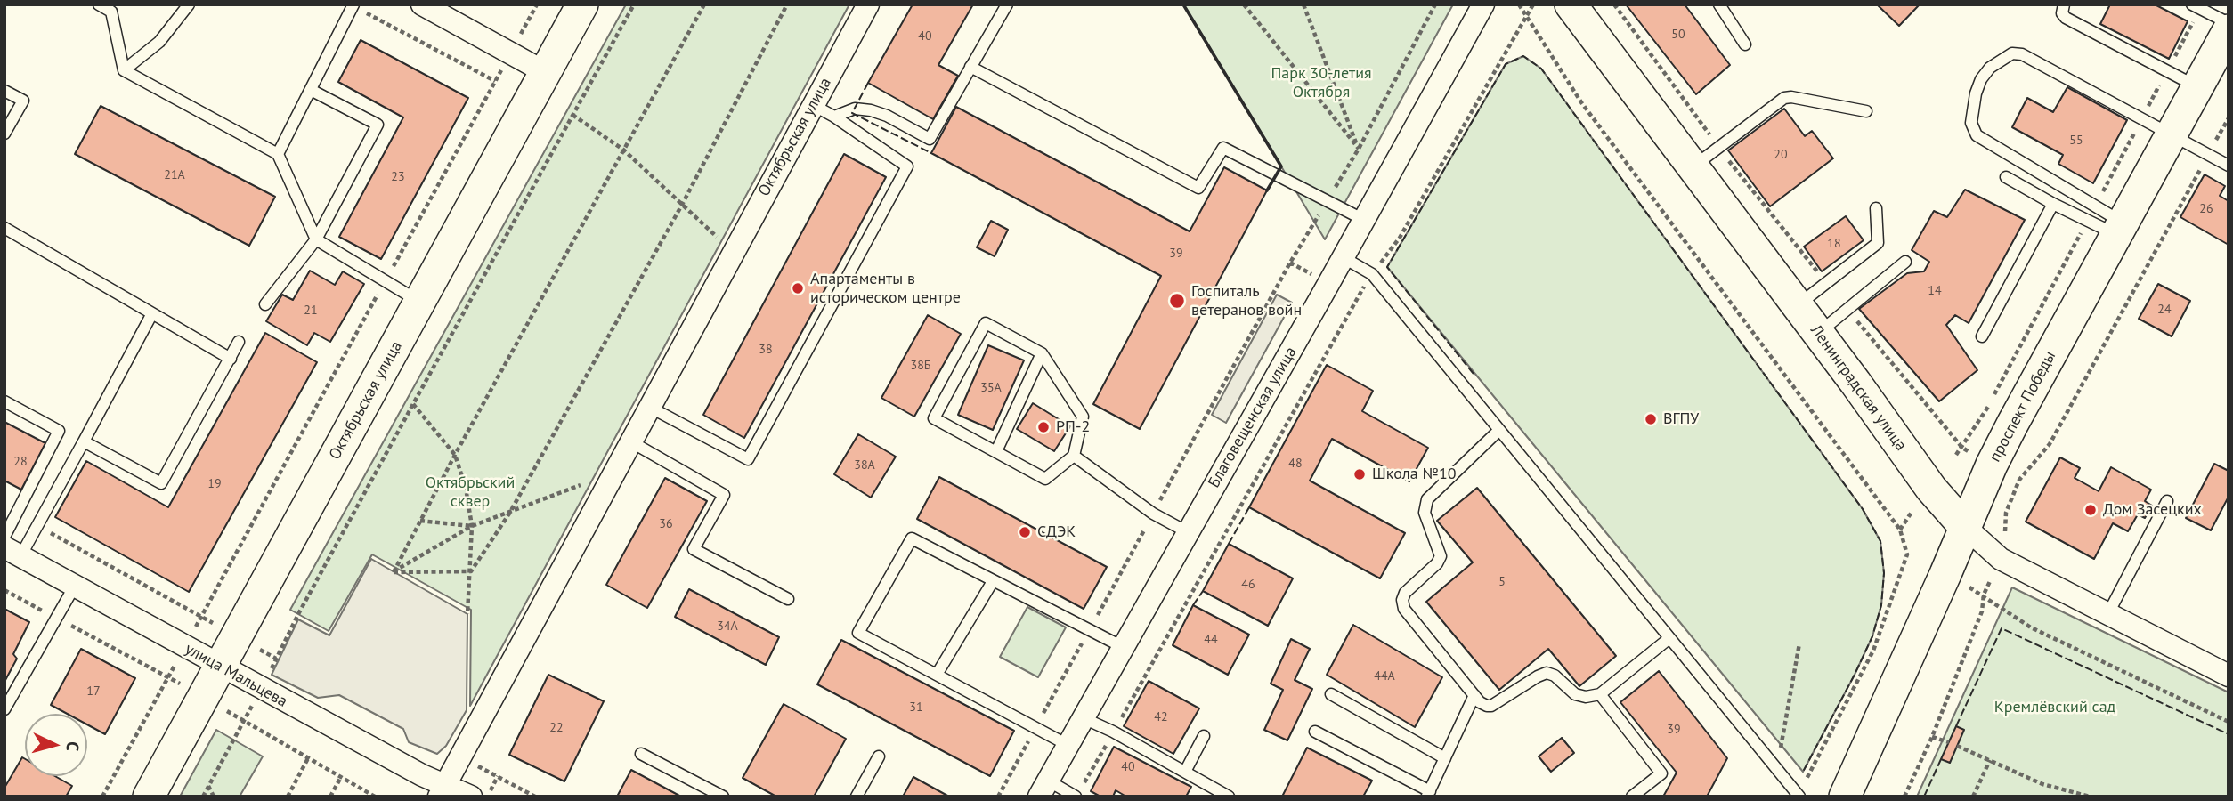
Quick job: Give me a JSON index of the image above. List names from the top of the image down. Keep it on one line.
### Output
{"streets":{"main road":["Октябрьская улица","Ленинградская улица","проспект Победы"],"street":["Благовещенская улица","улица Мальцева"]},"crossings":[["Октябрьская улица","улица Мальцева"],["Ленинградская улица","проспект Победы"]],"parks":["Парк 30-летия Октября","Октябрьский сквер","Кремлёвский сад"],"places":["Апартаменты в историческом центре","Госпиталь ветеранов войн","ВГПУ","РП-2","Школа №10","Дом Засецких","СДЭК"],"house_numbers":["50","40","55","20","21А","23","26","18","39","14","24","21","38","38Б","35А","28","48","38А","19","36","5","46","34А","44","44А","17","31","42","22","39","40"],"north":"right"}
